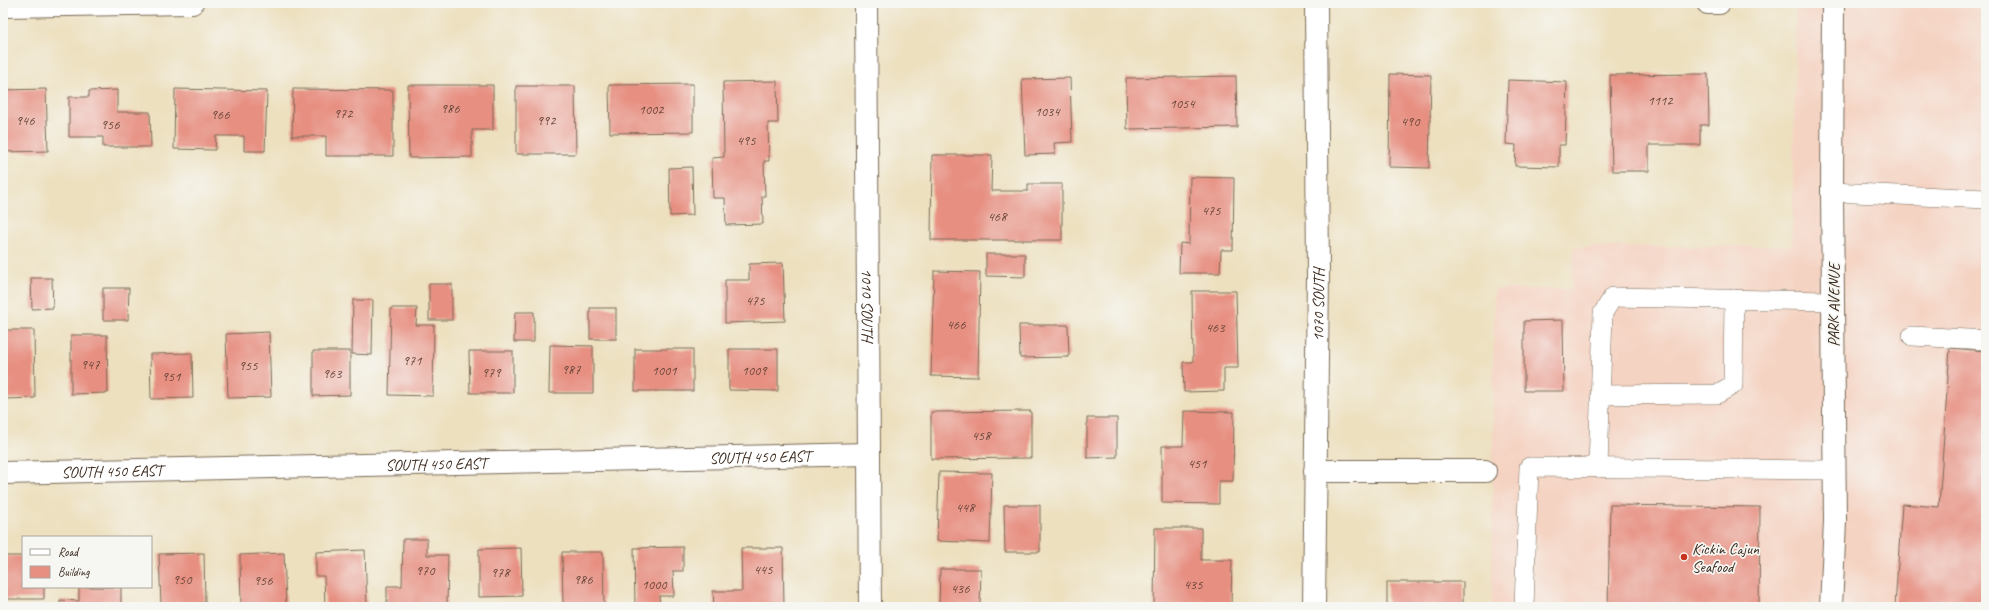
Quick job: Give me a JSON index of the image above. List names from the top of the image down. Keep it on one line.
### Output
{"streets":{"street":["1010 SOUTH","1070 SOUTH","PARK AVENUE","SOUTH 450 EAST"]},"crossings":[["1010 SOUTH","SOUTH 450 EAST"]],"places":["Kickin Cajun Seafood"],"house_numbers":["1112","1054","986","1002","1034","972","966","946","992","490","956","495","475","468","475","466","463","971","947","955","987","1001","1009","979","963","951","458","451","448","445","970","978","950","986","956","1000","435","436"],"legend":["Road","Building"]}
